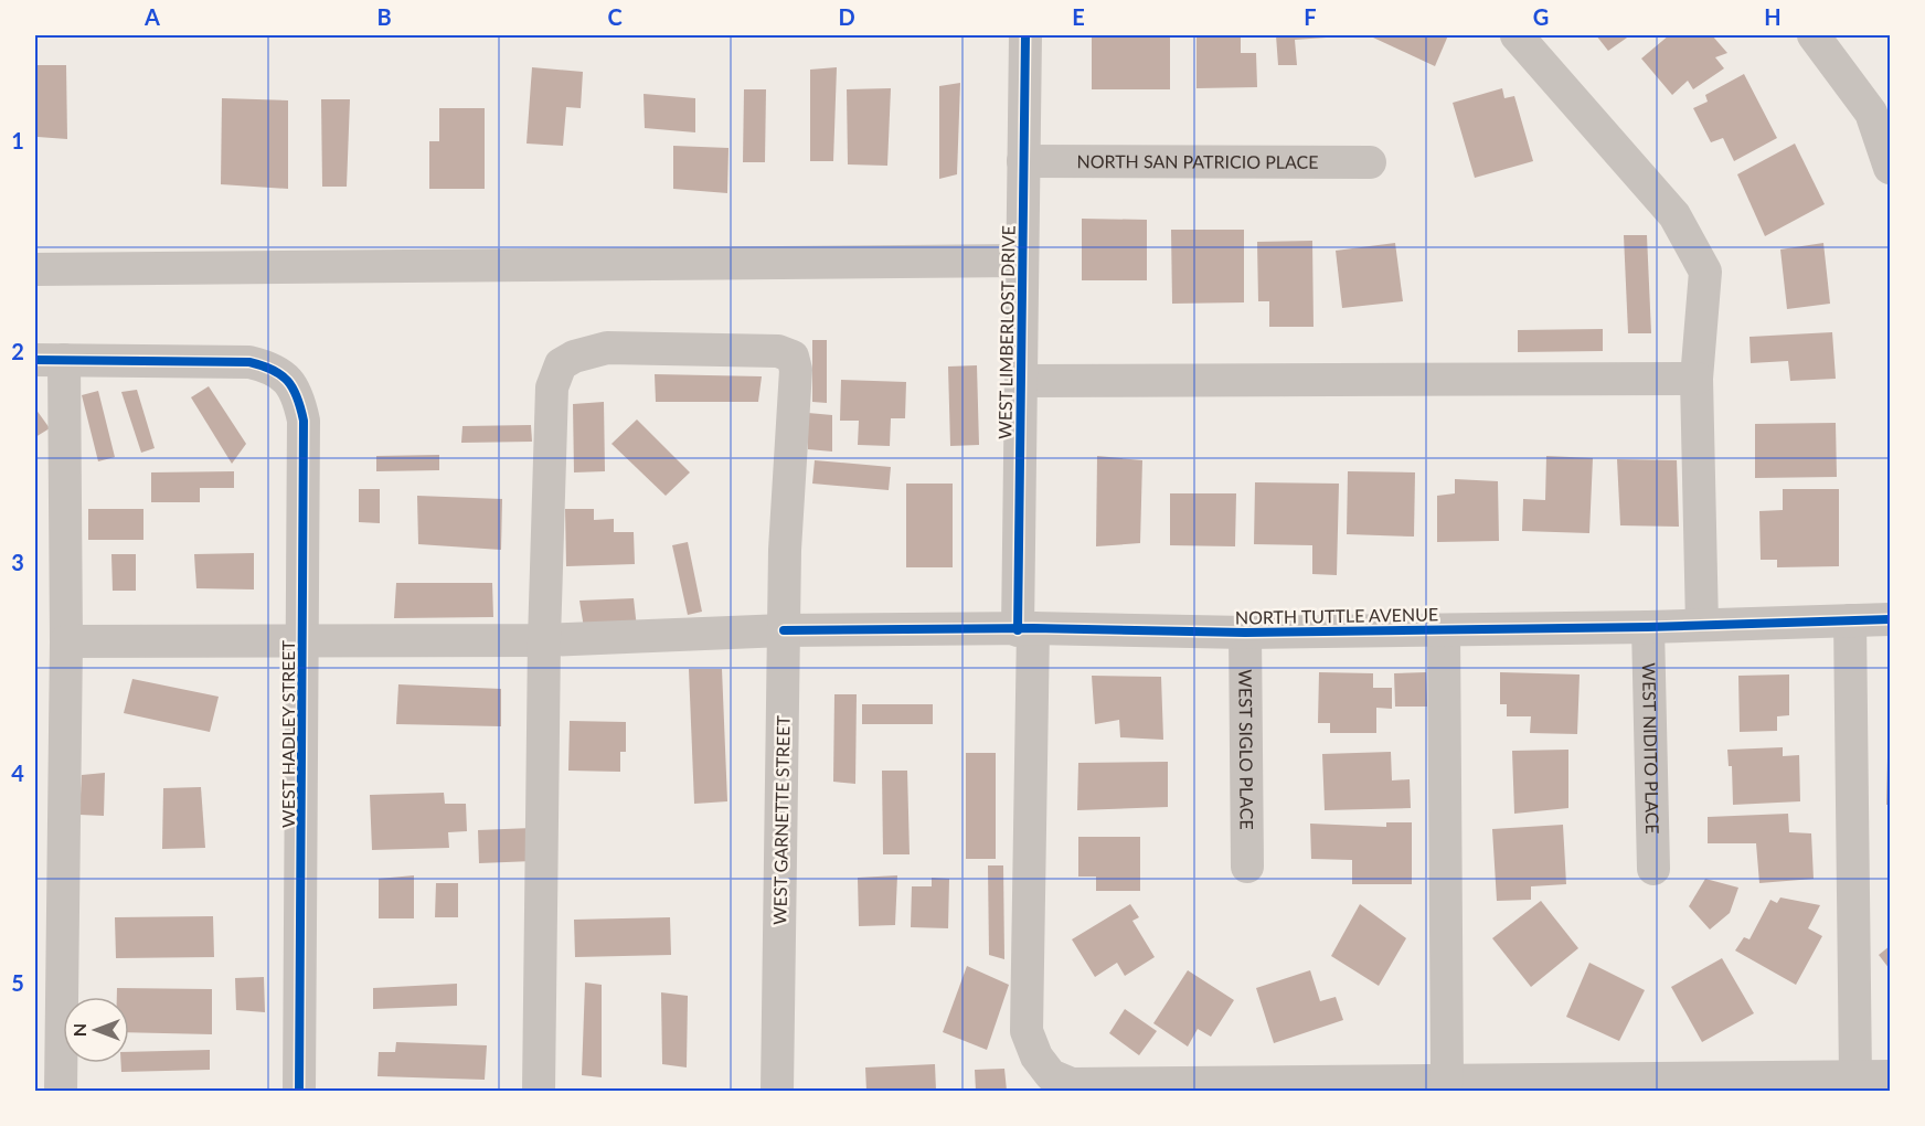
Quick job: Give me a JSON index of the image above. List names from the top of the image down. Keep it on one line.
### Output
{"streets":{"street":["NORTH SAN PATRICIO PLACE","WEST LIMBERLOST DRIVE","NORTH TUTTLE AVENUE","WEST HADLEY STREET","WEST NIDITO PLACE","WEST SIGLO PLACE","WEST GARNETTE STREET"]},"crossings":[["NORTH SAN PATRICIO PLACE","WEST LIMBERLOST DRIVE"],["WEST LIMBERLOST DRIVE","NORTH TUTTLE AVENUE"],["NORTH TUTTLE AVENUE","WEST HADLEY STREET"],["NORTH TUTTLE AVENUE","WEST NIDITO PLACE"],["NORTH TUTTLE AVENUE","WEST SIGLO PLACE"],["NORTH TUTTLE AVENUE","WEST GARNETTE STREET"]],"north":"left","grid":{"columns":["A","B","C","D","E","F","G","H"],"rows":["1","2","3","4","5"]}}
